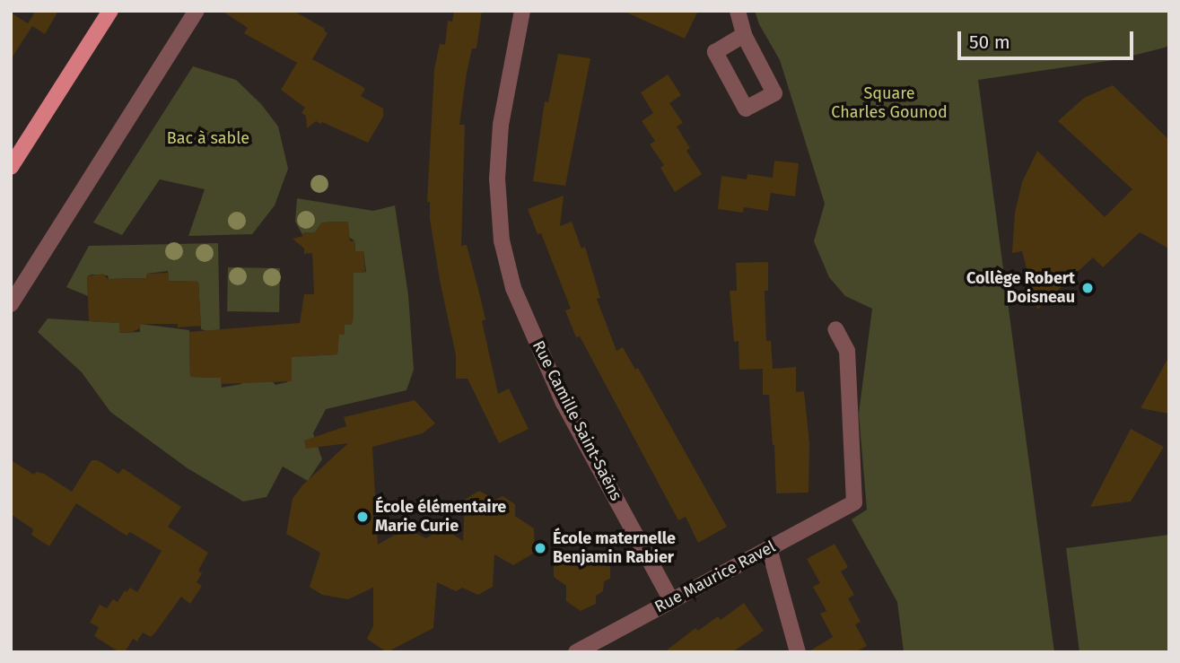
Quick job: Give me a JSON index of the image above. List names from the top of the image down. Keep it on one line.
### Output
{"streets":{"street":["Rue Camille Saint-Saëns","Rue Maurice Ravel"]},"crossings":[["Rue Camille Saint-Saëns","Rue Maurice Ravel"]],"parks":["Square Charles Gounod","Bac à sable"],"places":["Collège Robert Doisneau","École élémentaire Marie Curie","École maternelle Benjamin Rabier"],"scale_bar":"50 m"}
